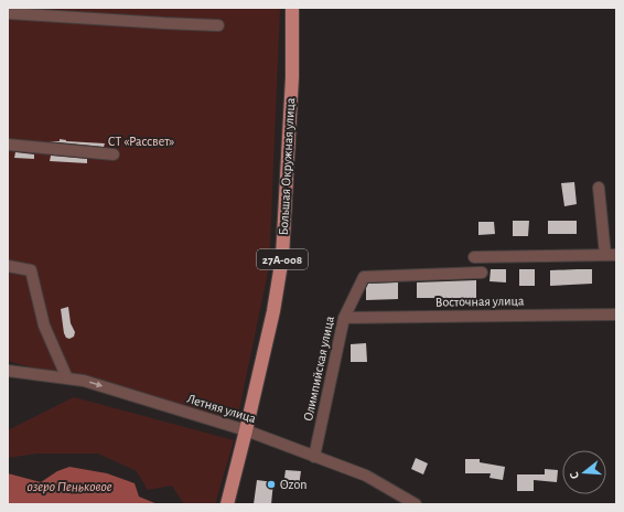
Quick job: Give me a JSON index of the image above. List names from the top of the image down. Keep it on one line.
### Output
{"streets":{"main road":["Большая Окружная улица","27А-008"],"street":["Восточная улица","Олимпийская улица","Летняя улица"]},"crossings":[["Большая Окружная улица","Летняя улица"],["Восточная улица","Олимпийская улица"],["Олимпийская улица","Летняя улица"]],"one_way":["Летняя улица"],"water":["озеро Пеньковое"],"parks":["СТ «Рассвет»"],"places":["Ozon"],"north":"left"}
